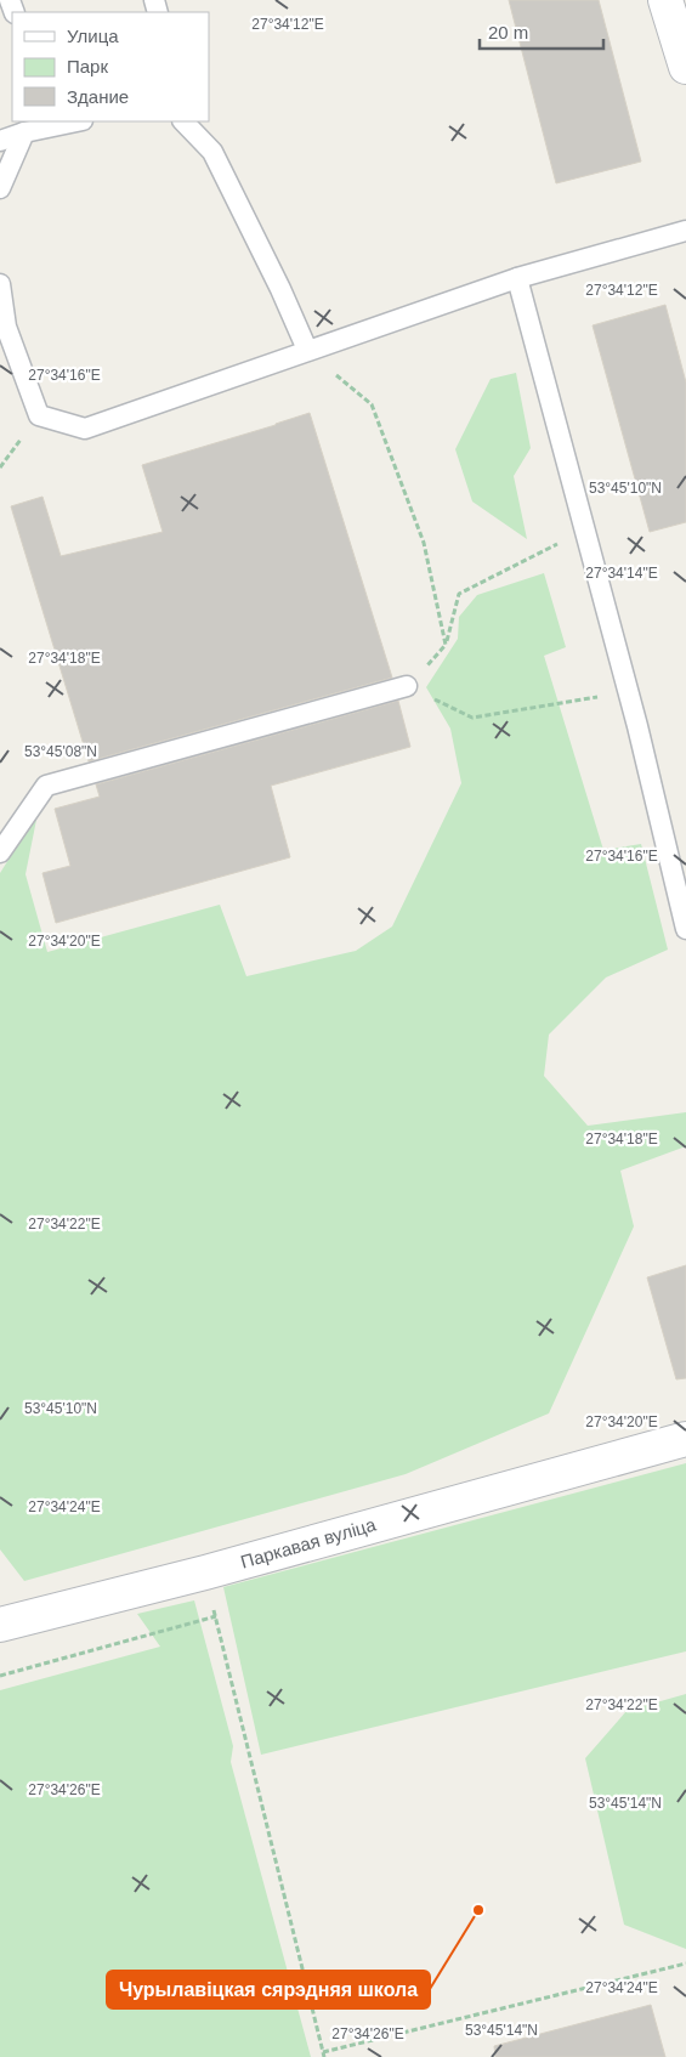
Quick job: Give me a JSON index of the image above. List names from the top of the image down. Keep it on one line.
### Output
{"streets":{"street":["Паркавая вуліца"]},"places":["Чурылавіцкая сярэдняя школа"],"legend":["Улица","Парк","Здание"],"scale_bar":"20 m","coordinates":["27°34'12\"E","27°34'16\"E","53°45'10\"N","27°34'14\"E","27°34'18\"E","53°45'08\"N","27°34'20\"E","27°34'22\"E","27°34'24\"E","27°34'26\"E","53°45'14\"N"]}
